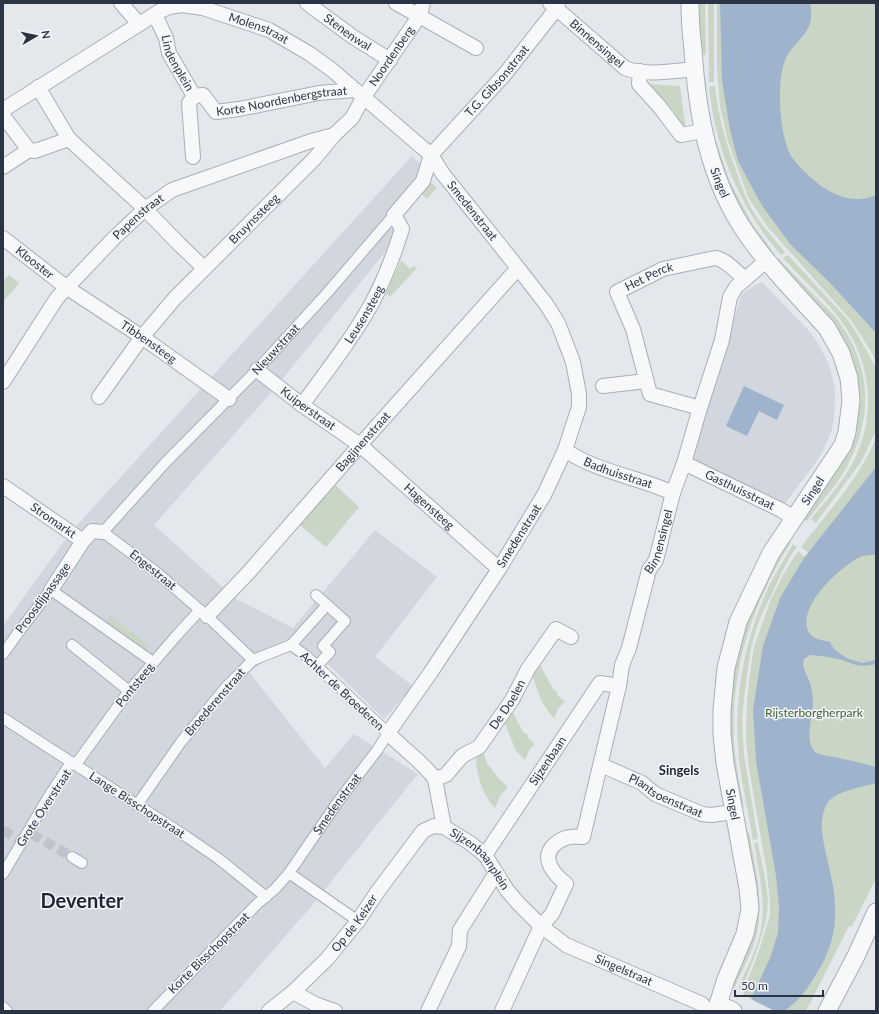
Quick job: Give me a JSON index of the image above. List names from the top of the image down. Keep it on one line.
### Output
{"streets":{"street":["Molenstraat","Stenenwal","Binnensingel","Noordenberg","Lindenplein","T.G. Gibsonstraat","Korte Noordenbergstraat","Singel","Smedenstraat","Papenstraat","Bruynssteeg","Klooster","Het Perck","Leusensteeg","Tibbensteeg","Nieuwstraat","Kuiperstraat","Bagijnenstraat","Badhuisstraat","Gasthuisstraat","Hagensteeg","Stromarkt","Engestraat","Proosdijpassage","Pontsteeg","Achter de Broederen","Broederenstraat","De Doelen","Sijzenbaan","Plantsoenstraat","Lange Bisschopstraat","Grote Overstraat","Sijzenbaanplein","Op de Keizer","Korte Bisschopstraat","Singelstraat"]},"crossings":[["Molenstraat","Noordenberg"],["Molenstraat","Lindenplein"],["Molenstraat","T.G. Gibsonstraat"],["Molenstraat","Korte Noordenbergstraat"],["Molenstraat","Smedenstraat"],["Molenstraat","Bruynssteeg"],["Molenstraat","Nieuwstraat"],["Stenenwal","Noordenberg"],["Binnensingel","T.G. Gibsonstraat"],["Binnensingel","Singel"],["Binnensingel","Het Perck"],["Binnensingel","Badhuisstraat"],["Binnensingel","Gasthuisstraat"],["Binnensingel","Sijzenbaan"],["Binnensingel","Plantsoenstraat"],["Binnensingel","Sijzenbaanplein"],["Binnensingel","Singelstraat"],["Noordenberg","Korte Noordenbergstraat"],["Noordenberg","Bruynssteeg"],["Lindenplein","Korte Noordenbergstraat"],["T.G. Gibsonstraat","Smedenstraat"],["T.G. Gibsonstraat","Nieuwstraat"],["Korte Noordenbergstraat","Bruynssteeg"],["Singel","Gasthuisstraat"],["Singel","Plantsoenstraat"],["Singel","Singelstraat"],["Smedenstraat","Nieuwstraat"],["Smedenstraat","Bagijnenstraat"],["Smedenstraat","Badhuisstraat"],["Smedenstraat","Hagensteeg"],["Smedenstraat","Achter de Broederen"],["Smedenstraat","Lange Bisschopstraat"],["Smedenstraat","Korte Bisschopstraat"],["Papenstraat","Bruynssteeg"],["Papenstraat","Klooster"],["Papenstraat","Tibbensteeg"],["Bruynssteeg","Tibbensteeg"],["Klooster","Tibbensteeg"],["Leusensteeg","Nieuwstraat"],["Leusensteeg","Kuiperstraat"],["Tibbensteeg","Nieuwstraat"],["Nieuwstraat","Kuiperstraat"],["Nieuwstraat","Stromarkt"],["Nieuwstraat","Engestraat"],["Kuiperstraat","Bagijnenstraat"],["Kuiperstraat","Hagensteeg"],["Bagijnenstraat","Hagensteeg"],["Bagijnenstraat","Engestraat"],["Bagijnenstraat","Pontsteeg"],["Bagijnenstraat","Broederenstraat"],["Stromarkt","Engestraat"],["Stromarkt","Proosdijpassage"],["Engestraat","Pontsteeg"],["Engestraat","Broederenstraat"],["Pontsteeg","Broederenstraat"],["Pontsteeg","Lange Bisschopstraat"],["Pontsteeg","Grote Overstraat"],["Achter de Broederen","Broederenstraat"],["Broederenstraat","Lange Bisschopstraat"],["De Doelen","Sijzenbaanplein"],["Sijzenbaan","Sijzenbaanplein"],["Lange Bisschopstraat","Grote Overstraat"],["Lange Bisschopstraat","Korte Bisschopstraat"],["Sijzenbaanplein","Op de Keizer"],["Sijzenbaanplein","Singelstraat"]],"districts":["Singels","Deventer"],"parks":["Rijsterborgherpark"],"scale_bar":"50 m","north":"right"}
